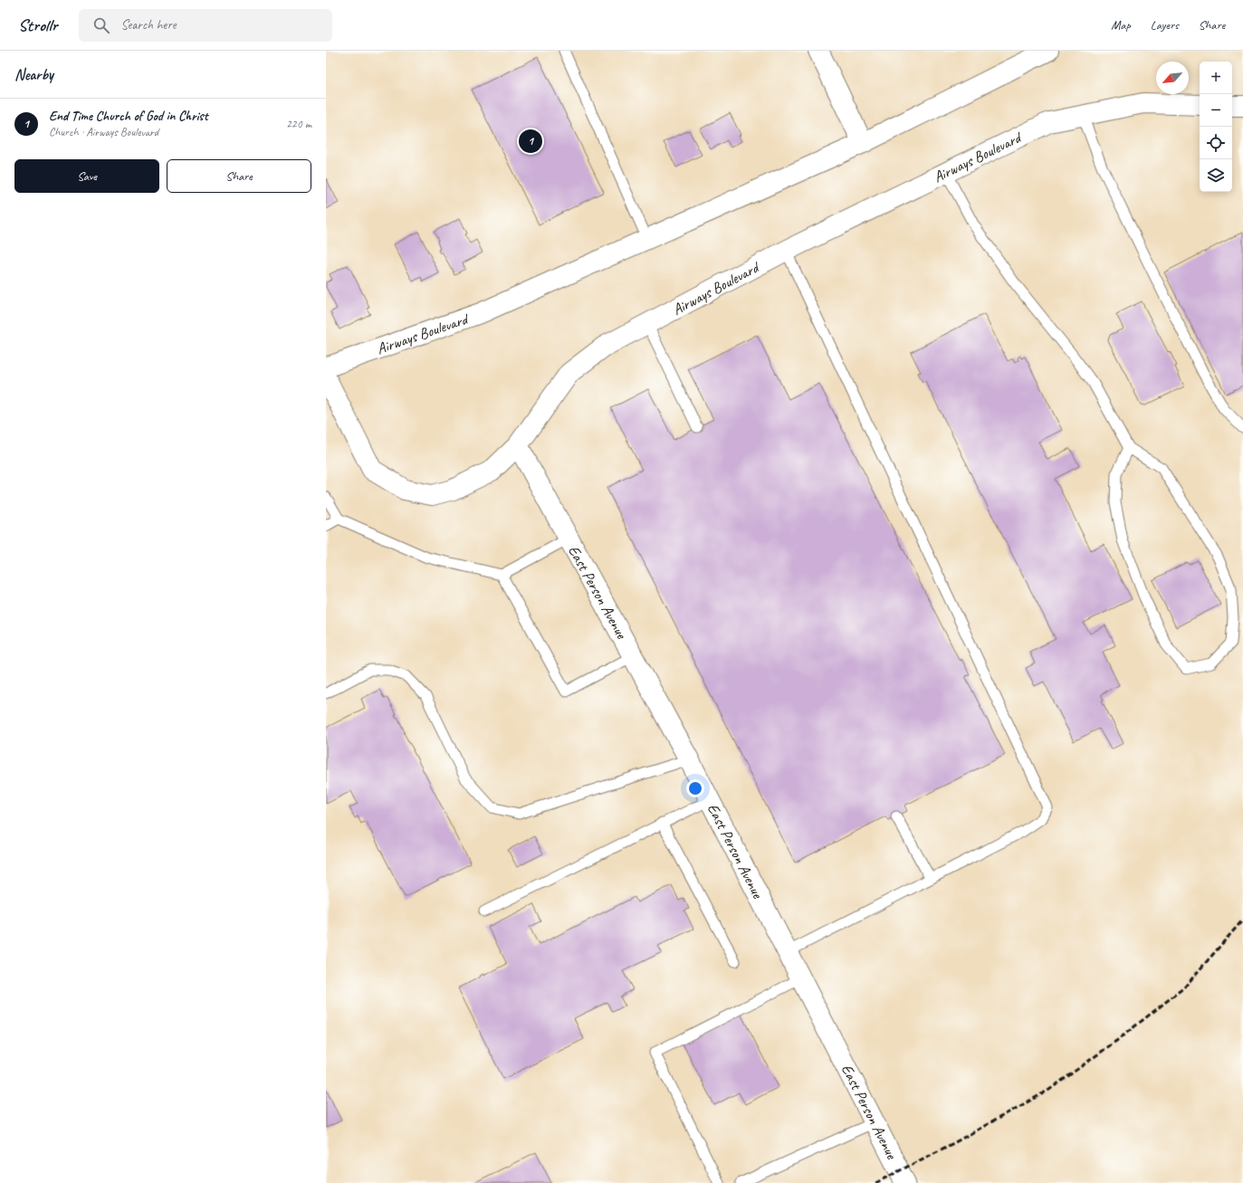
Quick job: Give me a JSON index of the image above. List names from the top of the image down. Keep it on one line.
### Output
{"streets":{"main road":["Airways Boulevard","East Person Avenue"]},"crossings":[["Airways Boulevard","East Person Avenue"]],"north":"bottom left","page":{"header":"Strollr","search":"Search here","nav":["Map","Layers","Share"],"heading":"Nearby","map_buttons":["+","−"],"list":[{"mark":"1","name":"End Time Church of God in Christ","note":"Church · Airways Boulevard","value":"220 m"}],"pins":"1","buttons":["Save","Share"]}}
